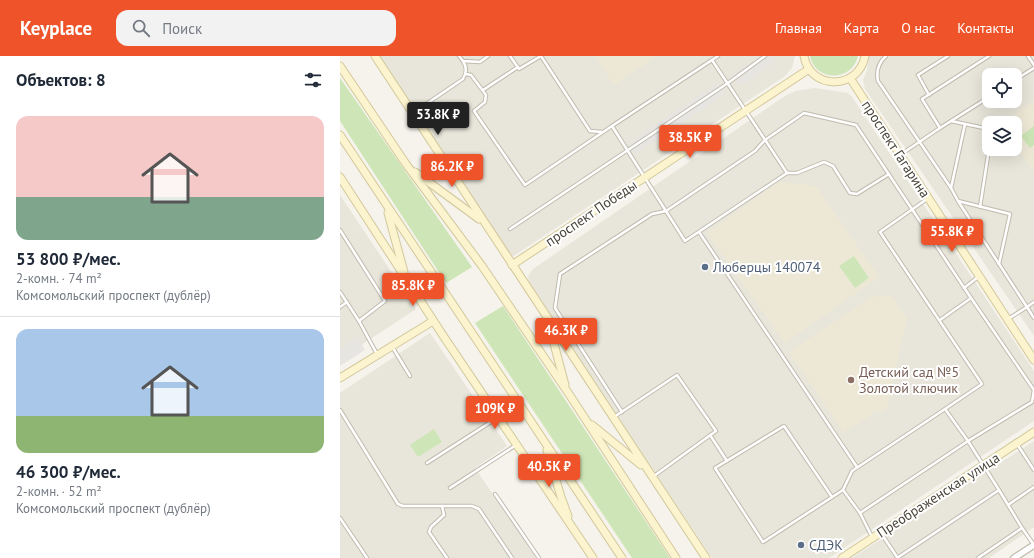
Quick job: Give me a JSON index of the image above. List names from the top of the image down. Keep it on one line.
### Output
{"streets":{"street":["проспект Гагарина","проспект Победы","Преображенская улица"]},"places":["Люберцы 140074","Детский сад №5 Золотой ключик","СДЭК"],"page":{"header":"Keyplace","search":"Поиск","nav":["Главная","Карта","О нас","Контакты"],"heading":"Объектов: 8","price":["53.8K ₽","38.5K ₽","86.2K ₽","55.8K ₽","85.8K ₽","46.3K ₽","109K ₽","40.5K ₽"],"list":[{"name":"53 800 ₽/мес.","note":"2-комн. · 74 m² · Комсомольский проспект (дублёр)"},{"name":"46 300 ₽/мес.","note":"2-комн. · 52 m² · Комсомольский проспект (дублёр)"}]}}
